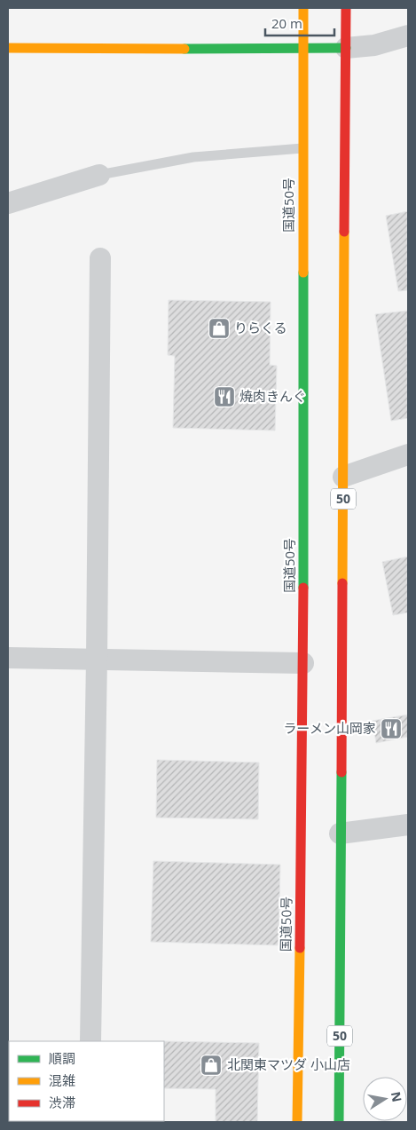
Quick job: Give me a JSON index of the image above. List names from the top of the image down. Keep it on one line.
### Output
{"streets":{"main road":["国道50号","50"]},"places":{"shop":["りらくる","北関東マツダ 小山店"],"restaurant":["焼肉きんぐ","ラーメン山岡家"]},"legend":["順調","混雑","渋滞"],"scale_bar":"20 m","north":"right"}
